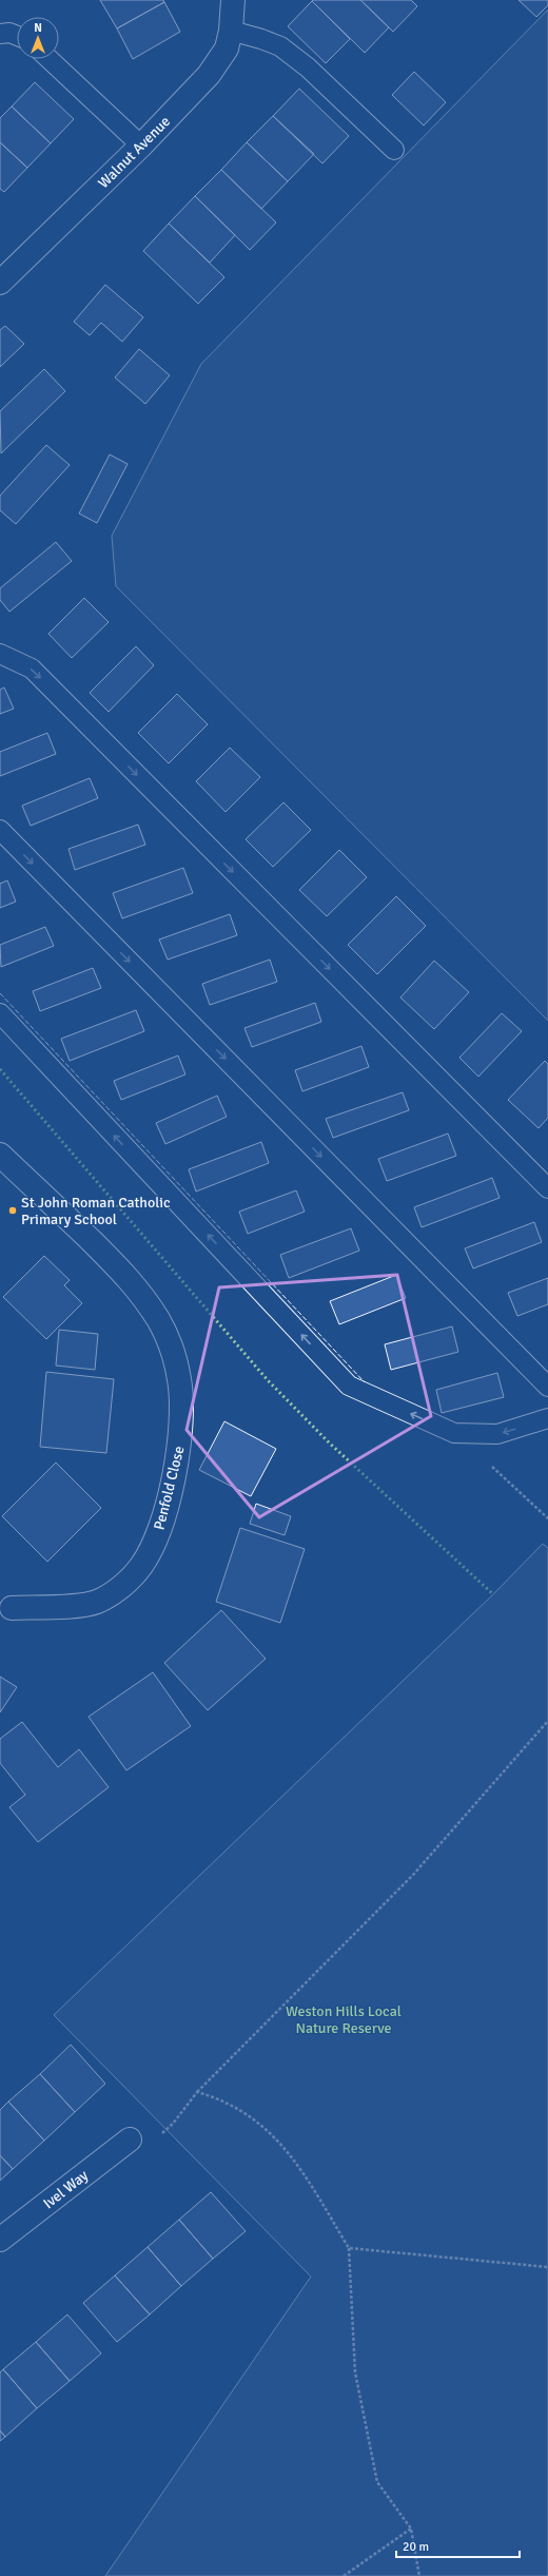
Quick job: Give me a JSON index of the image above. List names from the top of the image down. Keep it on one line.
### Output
{"streets":{"street":["Walnut Avenue","Penfold Close","Ivel Way"]},"parks":["Weston Hills Local Nature Reserve"],"places":["St John Roman Catholic Primary School"],"scale_bar":"20 m","north":"top"}
